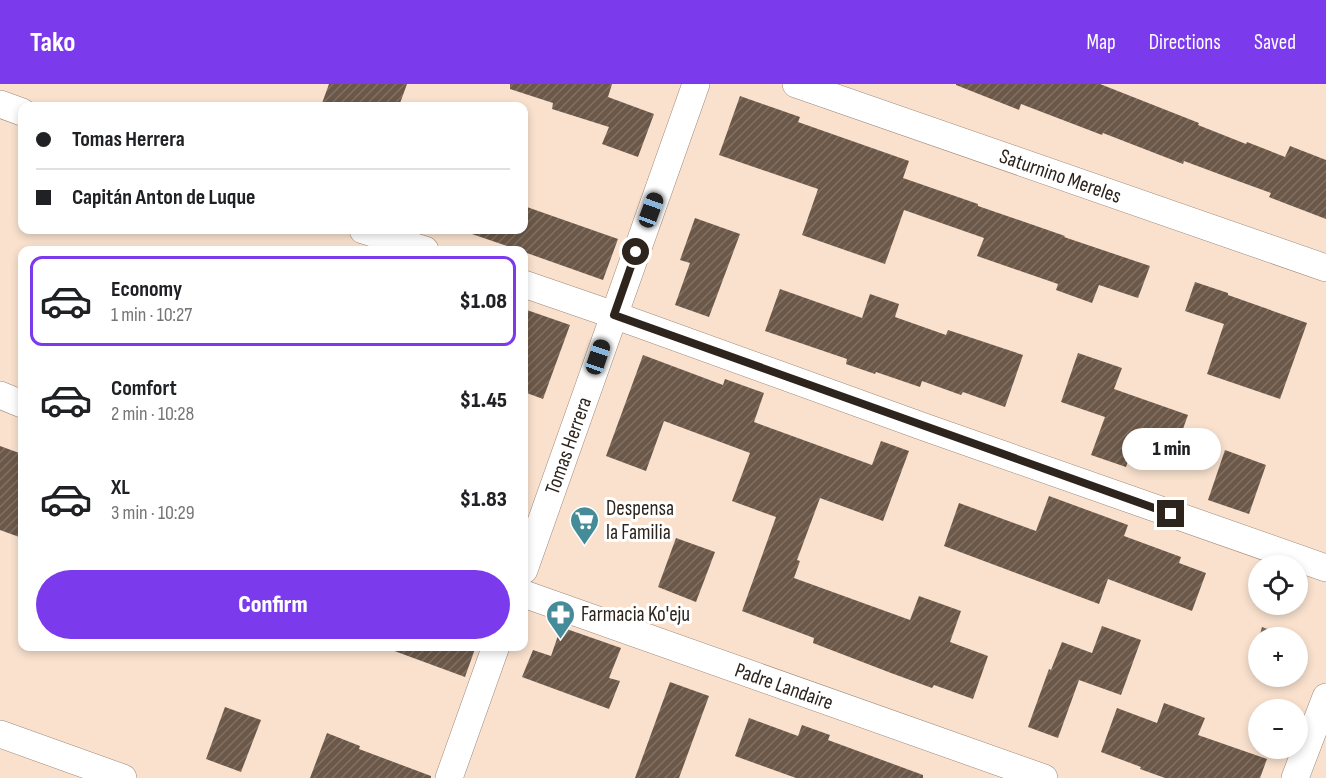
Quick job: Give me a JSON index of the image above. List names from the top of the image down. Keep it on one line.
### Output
{"streets":{"street":["Saturnino Mereles","Tomas Herrera","Padre Landaire"]},"places":{"supermarket":["Despensa la Familia"],"pharmacy":["Farmacia Ko'eju"]},"page":{"header":"Tako","nav":["Map","Directions","Saved"],"banner":["Tomas Herrera","Capitán Anton de Luque"],"list":[{"name":"Economy","note":"1 min · 10:27","value":"$1.08"},{"name":"Comfort","note":"2 min · 10:28","value":"$1.45"},{"name":"XL","note":"3 min · 10:29","value":"$1.83"}],"bubble":"1 min","map_buttons":["+","−"],"buttons":"Confirm"}}
